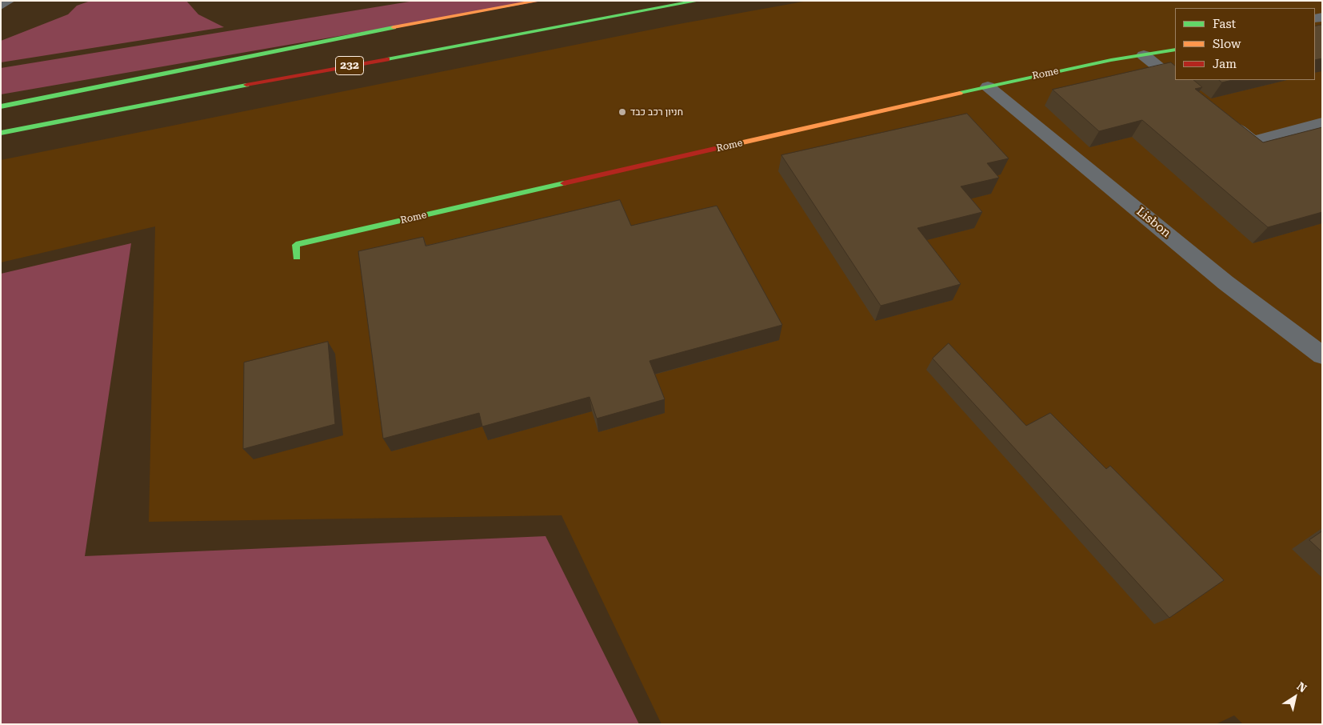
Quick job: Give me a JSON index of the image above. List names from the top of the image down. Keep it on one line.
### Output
{"streets":{"main road":["232","Rome"],"street":["Lisbon"]},"crossings":[["Rome","Lisbon"]],"places":["חניון רכב כבד"],"legend":["Fast","Slow","Jam"],"north":"top right"}
